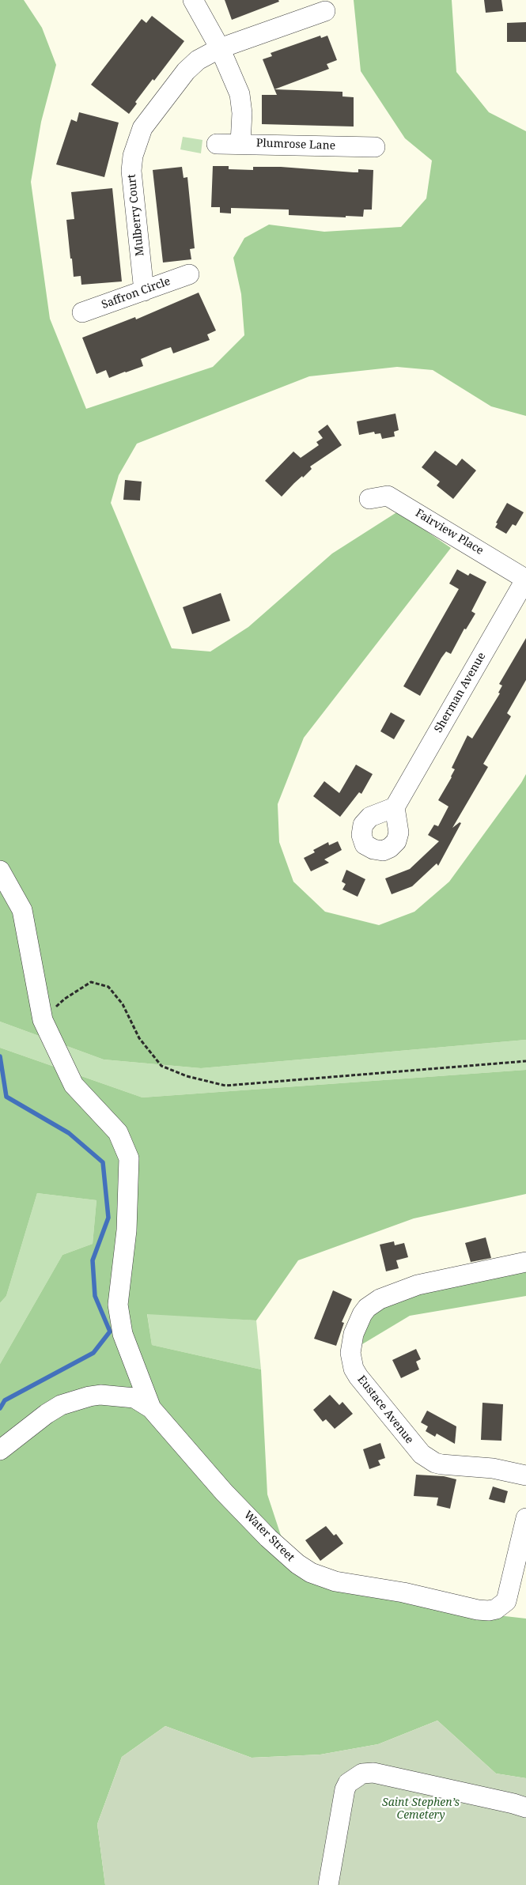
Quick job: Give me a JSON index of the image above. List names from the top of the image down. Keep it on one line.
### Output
{"streets":{"street":["Plumrose Lane","Mulberry Court","Saffron Circle","Fairview Place","Sherman Avenue","Eustace Avenue","Water Street"]},"crossings":[["Mulberry Court","Saffron Circle"],["Fairview Place","Sherman Avenue"]],"parks":["Saint Stephen’s Cemetery"]}
